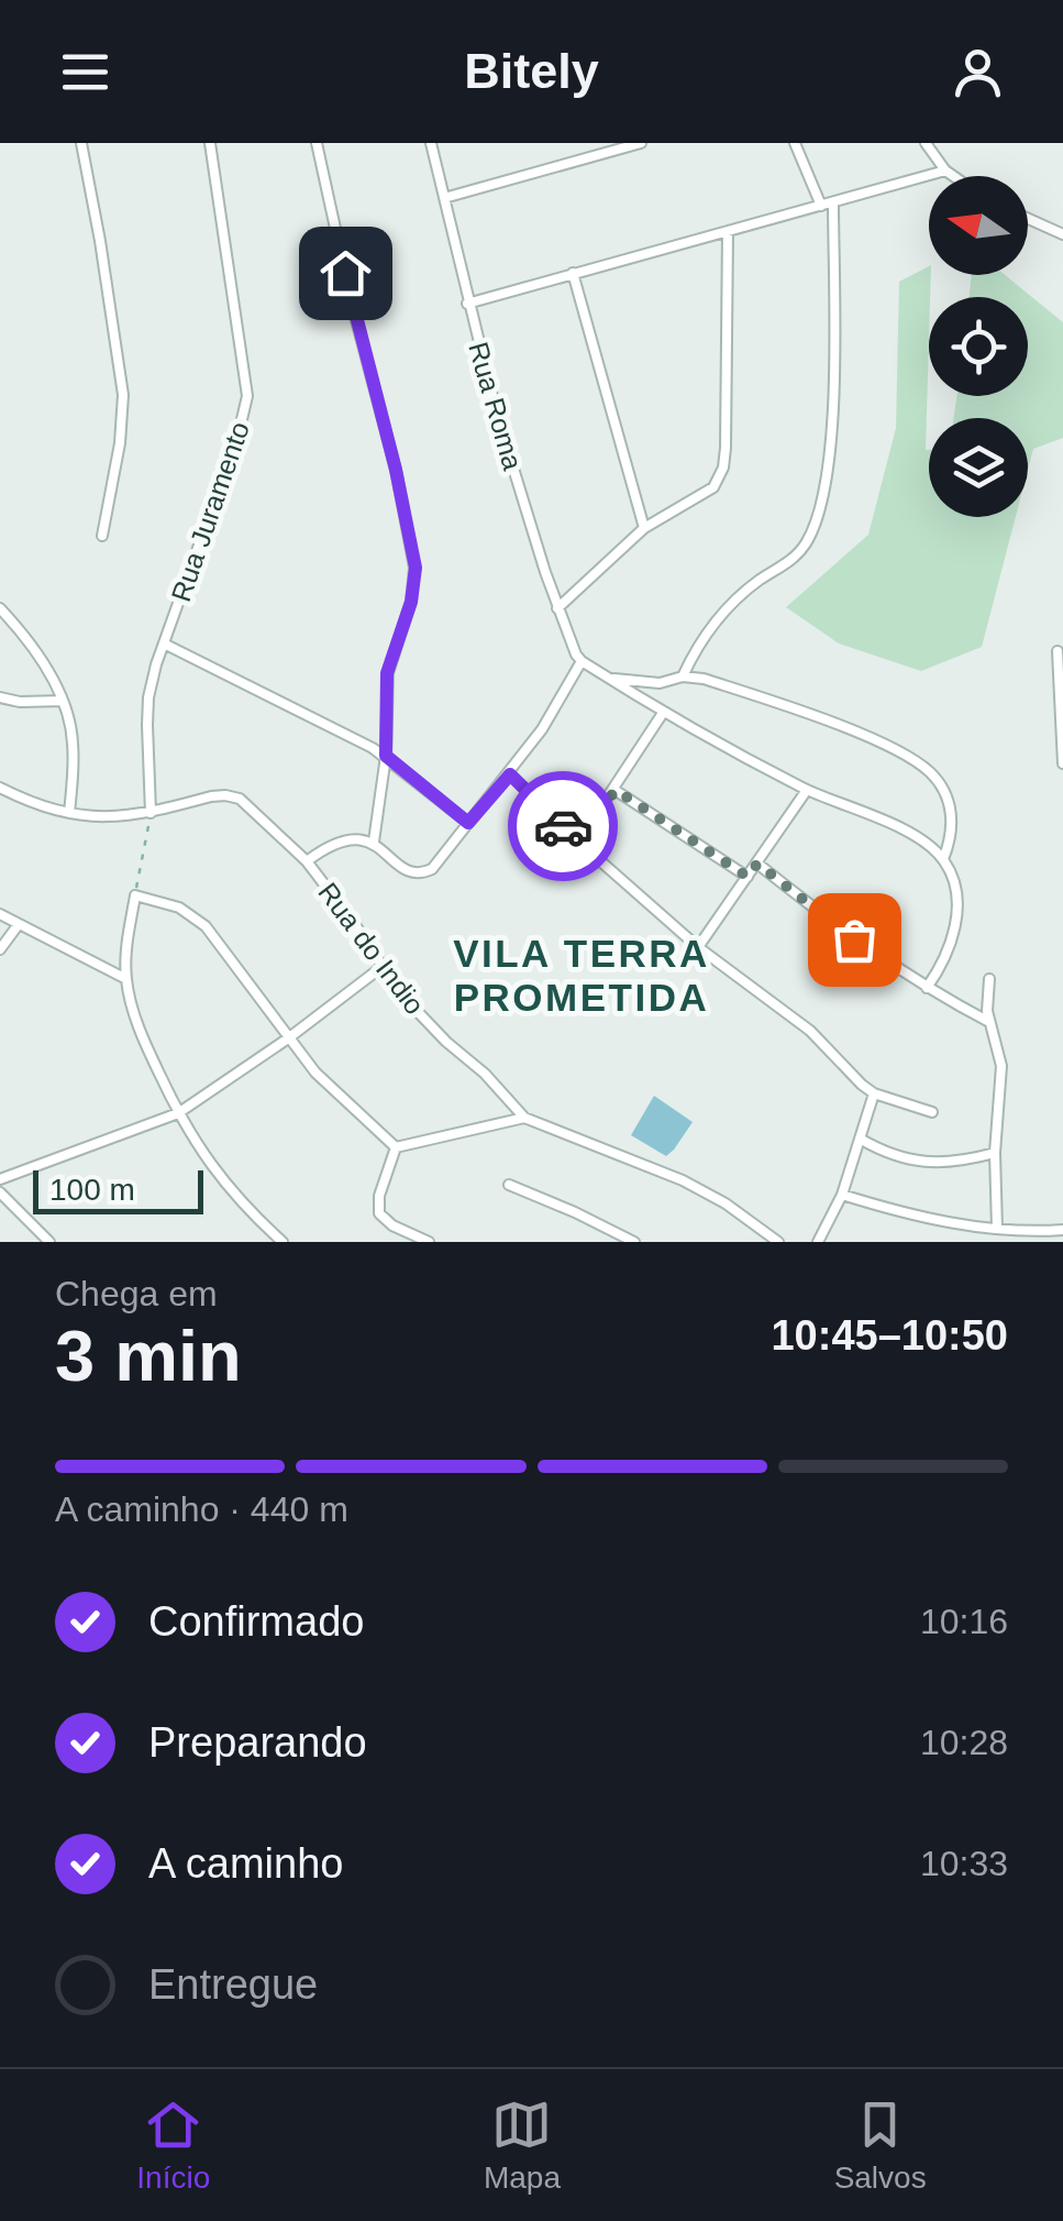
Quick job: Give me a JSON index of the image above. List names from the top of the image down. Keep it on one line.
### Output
{"streets":{"street":["Rua Roma","Rua Juramento","Rua do Indio"]},"crossings":[["Rua Juramento","Rua do Indio"]],"districts":["VILA TERRA PROMETIDA"],"scale_bar":"100 m","north":"left","page":{"header":"Bitely","scale":"100 m","heading":["3 min","Chega em","10:45–10:50"],"bar":"A caminho · 440 m","list":[["Confirmado","10:16"],["Preparando","10:28"],["A caminho","10:33"],"Entregue"],"tabs":["Início","Mapa","Salvos"]}}
